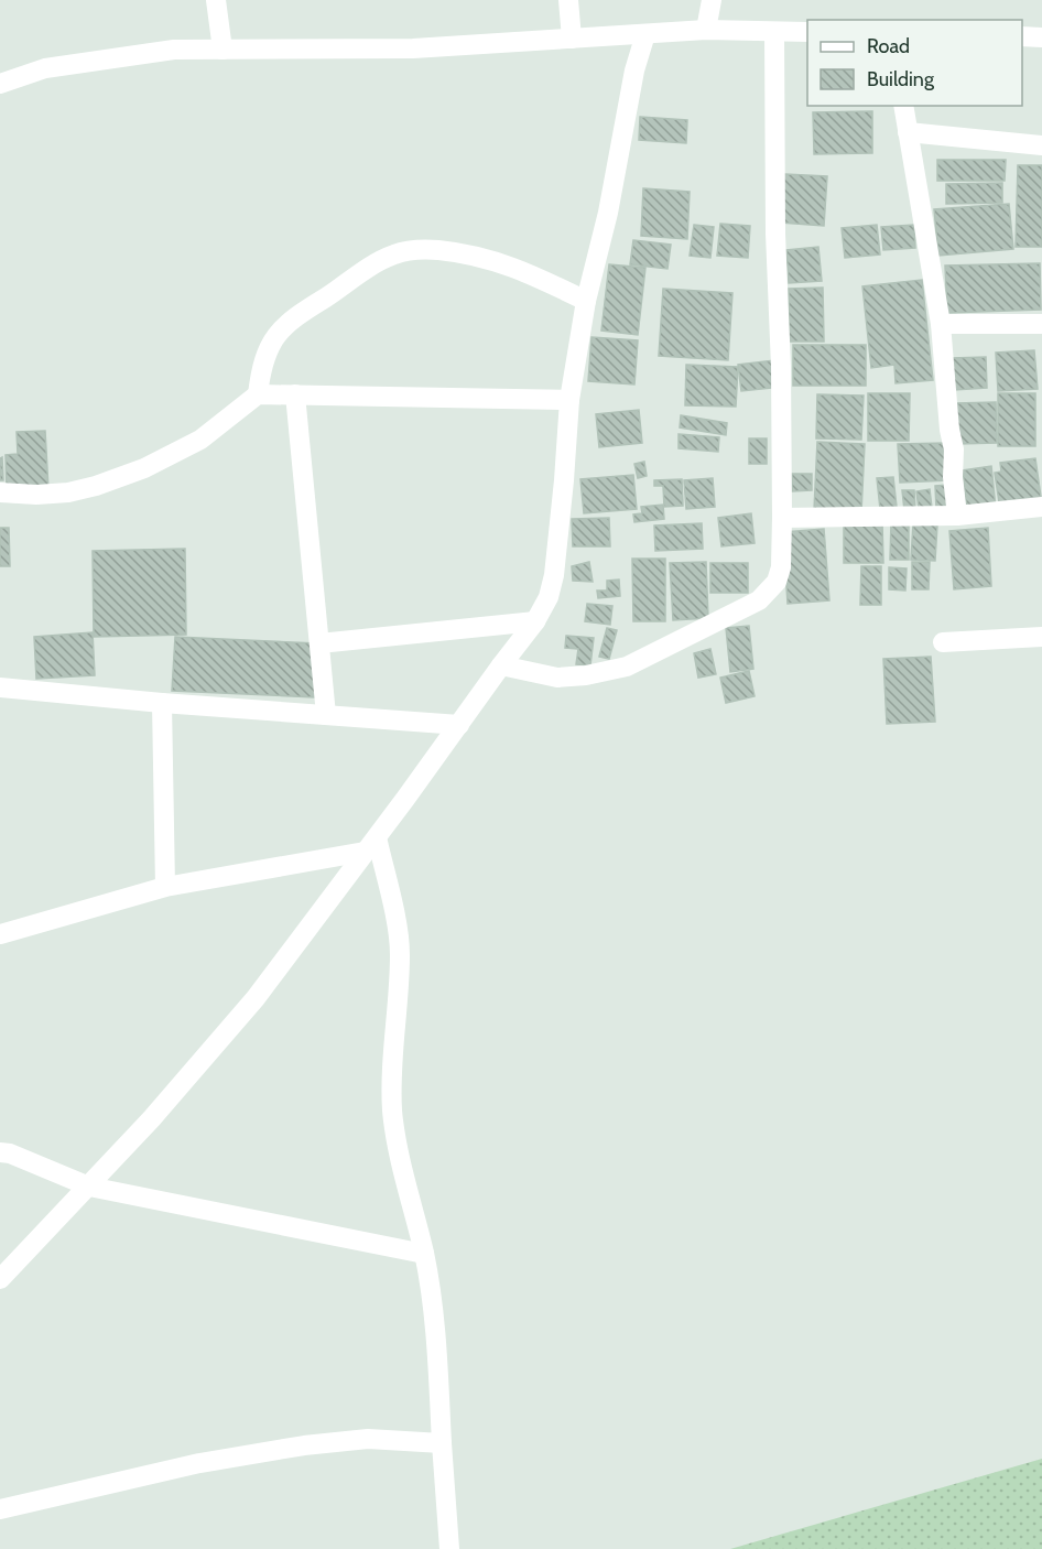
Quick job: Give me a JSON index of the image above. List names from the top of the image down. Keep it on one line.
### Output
{"legend":["Road","Building"]}
